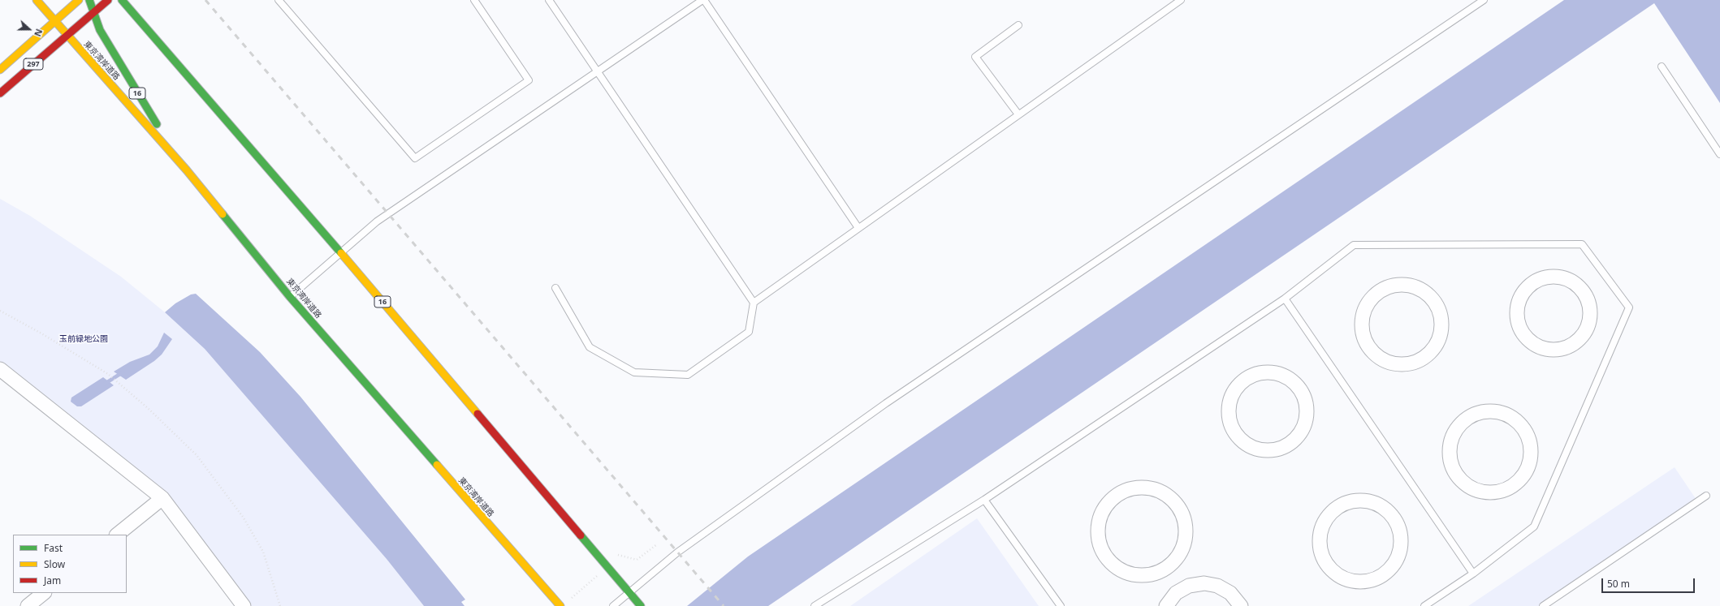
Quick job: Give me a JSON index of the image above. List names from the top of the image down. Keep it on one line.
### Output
{"streets":{"highway":["東京湾岸道路","297","16"]},"crossings":[["東京湾岸道路","297"],["東京湾岸道路","16"],["297","16"]],"parks":["玉前緑地公園"],"legend":["Fast","Slow","Jam"],"scale_bar":"50 m","north":"right"}
